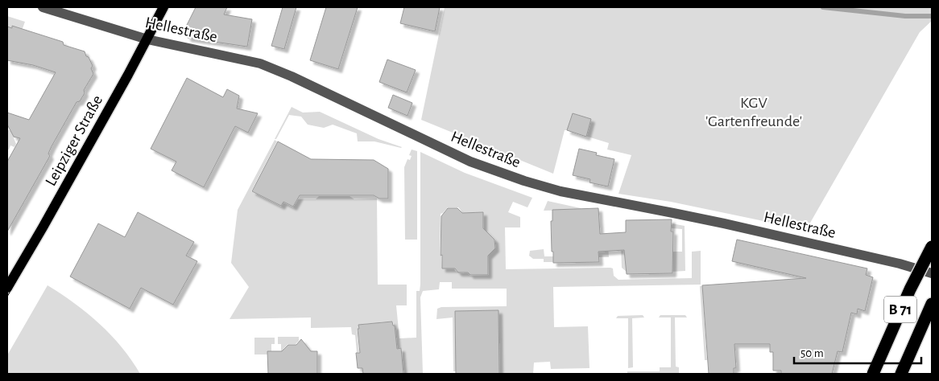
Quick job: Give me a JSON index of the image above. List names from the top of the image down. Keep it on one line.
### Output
{"streets":{"highway":["B 71"],"main road":["Leipziger Straße"],"street":["Hellestraße"]},"crossings":[["Hellestraße","Leipziger Straße"]],"parks":["KGV 'Gartenfreunde'"],"scale_bar":"50 m"}
